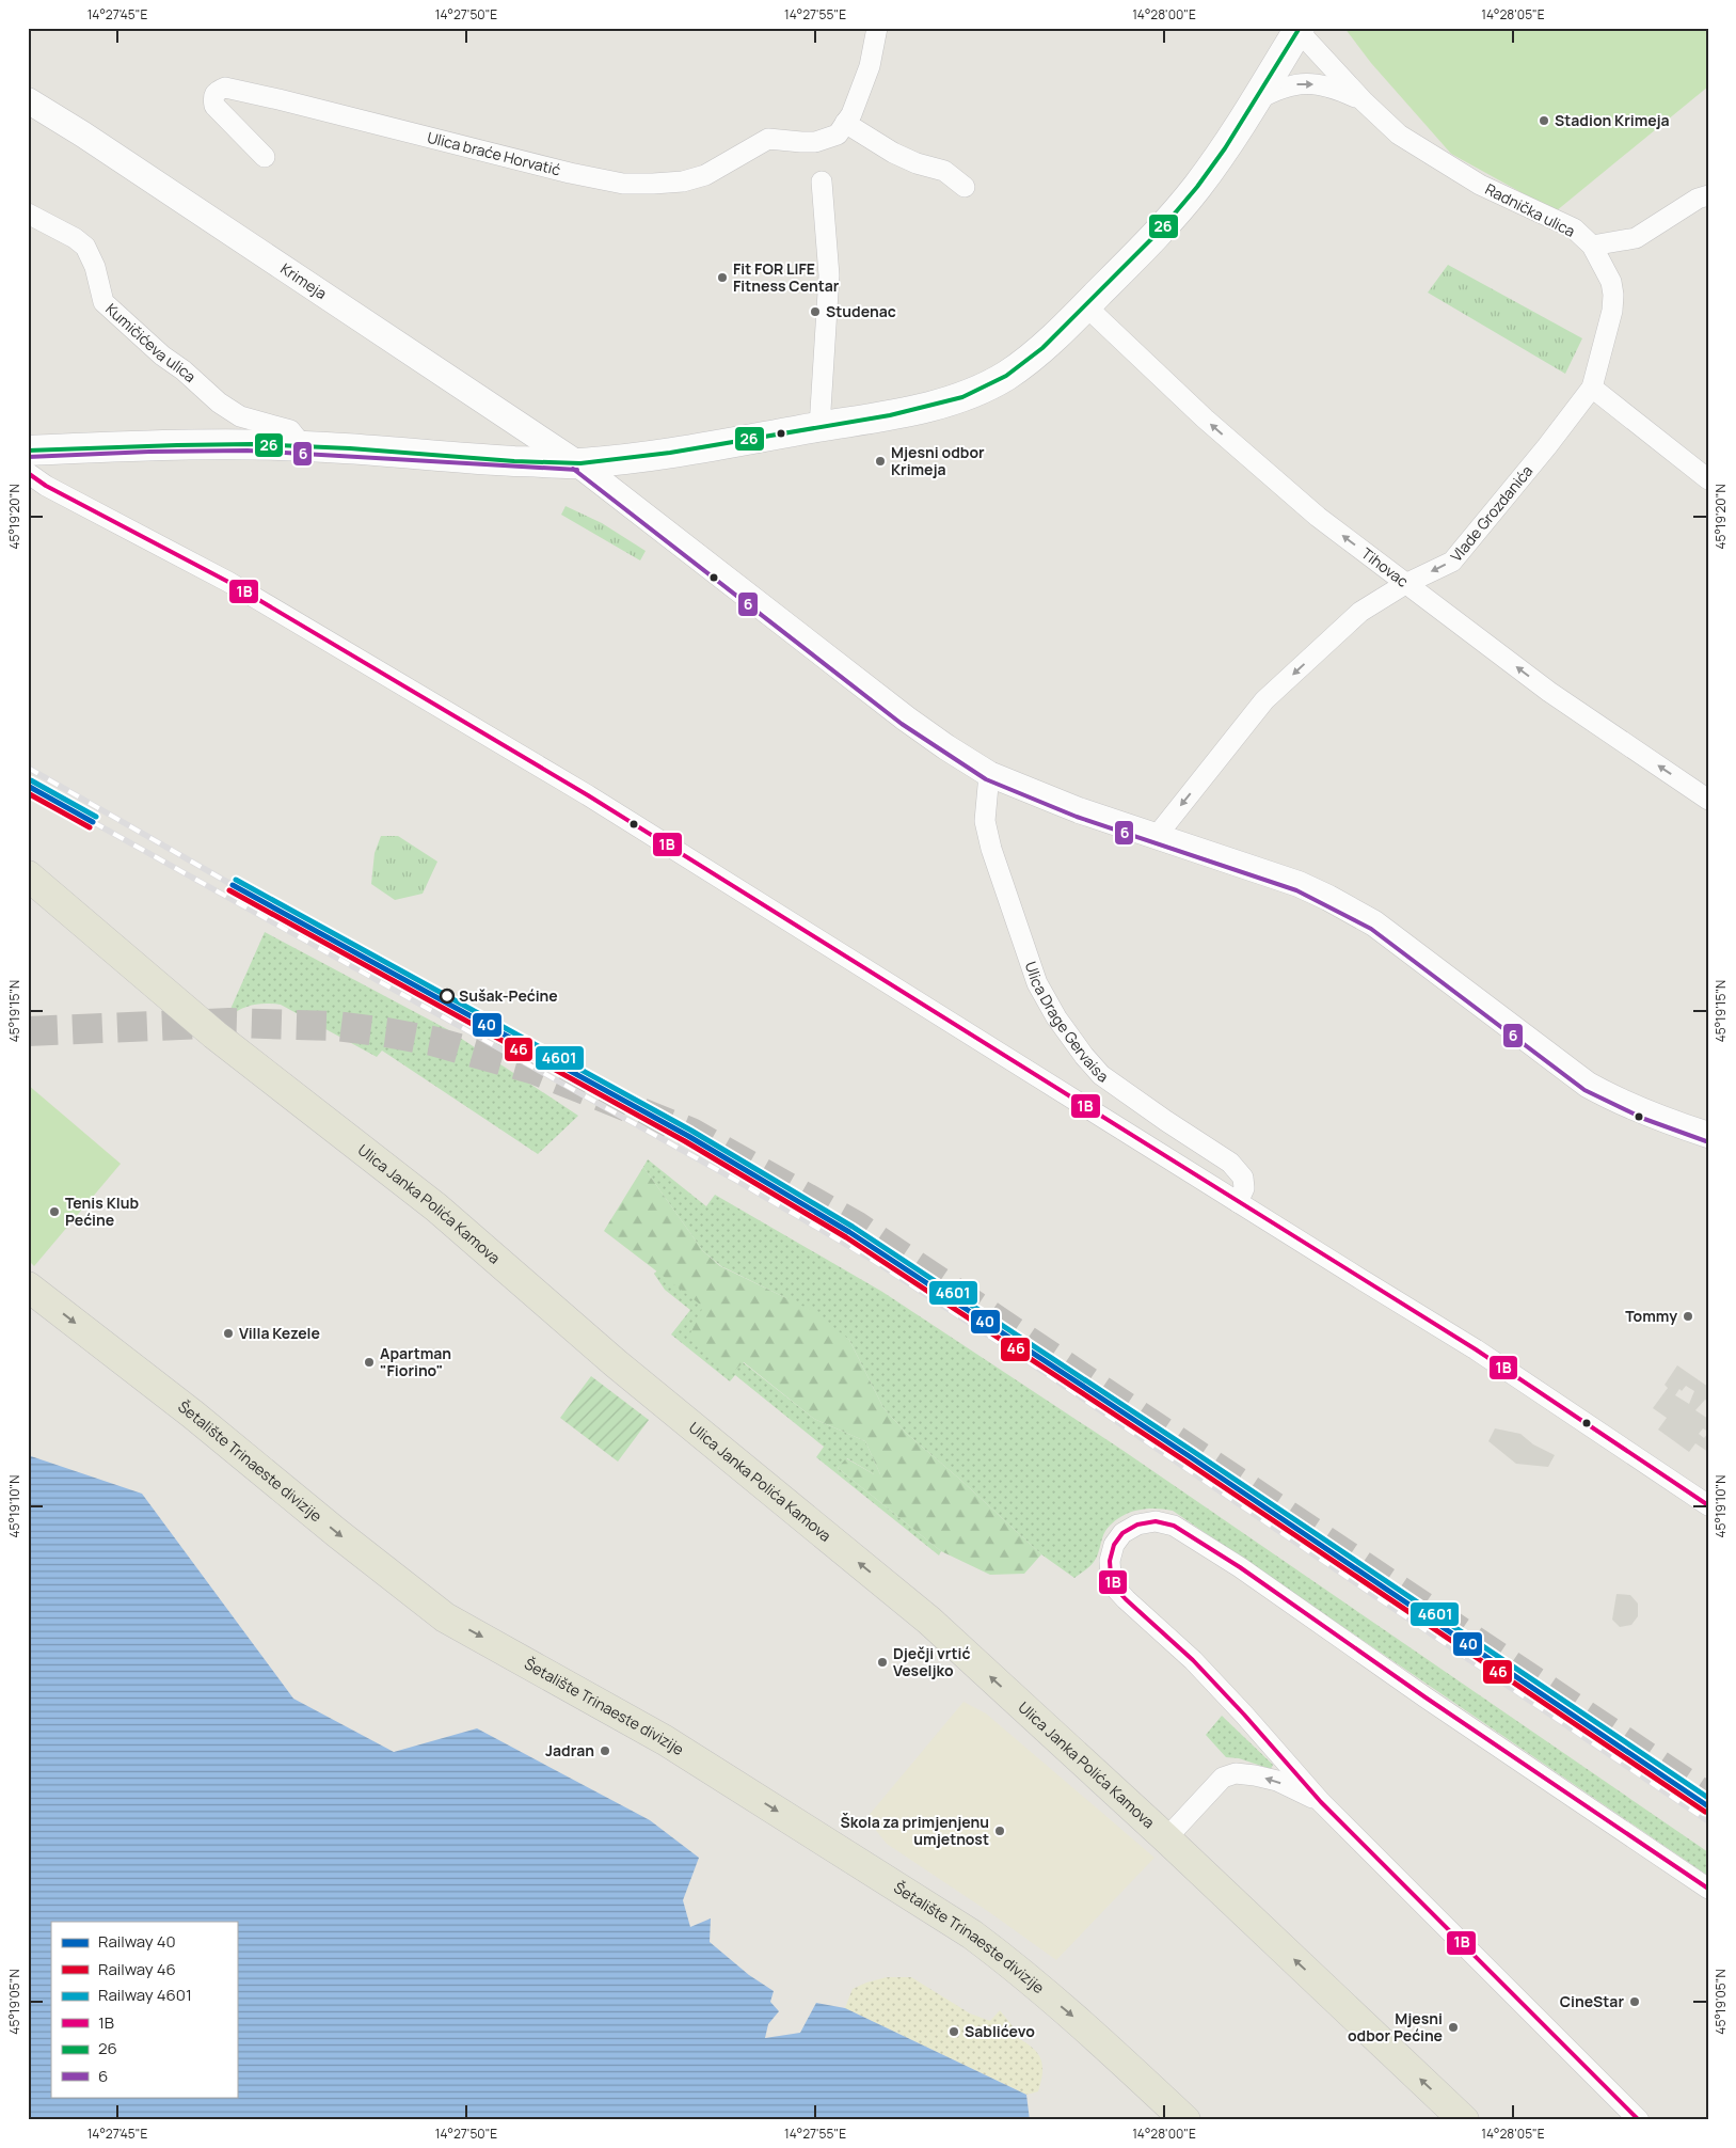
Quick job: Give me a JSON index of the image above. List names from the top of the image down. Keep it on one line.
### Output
{"streets":{"main road":["Ulica Janka Polića Kamova","Šetalište Trinaeste divizije"],"street":["Ulica braće Horvatić","Radnička ulica","Krimeja","Kumičićeva ulica","Vlade Grozdanića","Tihovac","Ulica Drage Gervaisa"]},"crossings":[["Radnička ulica","Vlade Grozdanića"],["Krimeja","Vlade Grozdanića"],["Krimeja","Ulica Drage Gervaisa"],["Vlade Grozdanića","Tihovac"]],"one_way":["Vlade Grozdanića","Tihovac","Ulica Janka Polića Kamova","Šetalište Trinaeste divizije"],"places":["Stadion Krimeja","Fit FOR LIFE Fitness Centar","Studenac","Mjesni odbor Krimeja","Sušak-Pećine","Tenis Klub Pećine","Tommy","Villa Kezele","Apartman \"Fiorino\"","Dječji vrtić Veseljko","Jadran","Škola za primjenjenu umjetnost","CineStar","Mjesni odbor Pećine","Sablićevo"],"lines":["transit line 26","transit line 6","transit line 1B","rail line 4601","rail line 40","rail line 46"],"legend":["Railway 40","Railway 46","Railway 4601","1B","26","6"],"coordinates":["14°27'45\"E","14°27'50\"E","14°27'55\"E","14°28'00\"E","14°28'05\"E","45°19'20\"N","45°19'15\"N","45°19'10\"N","45°19'05\"N"]}
